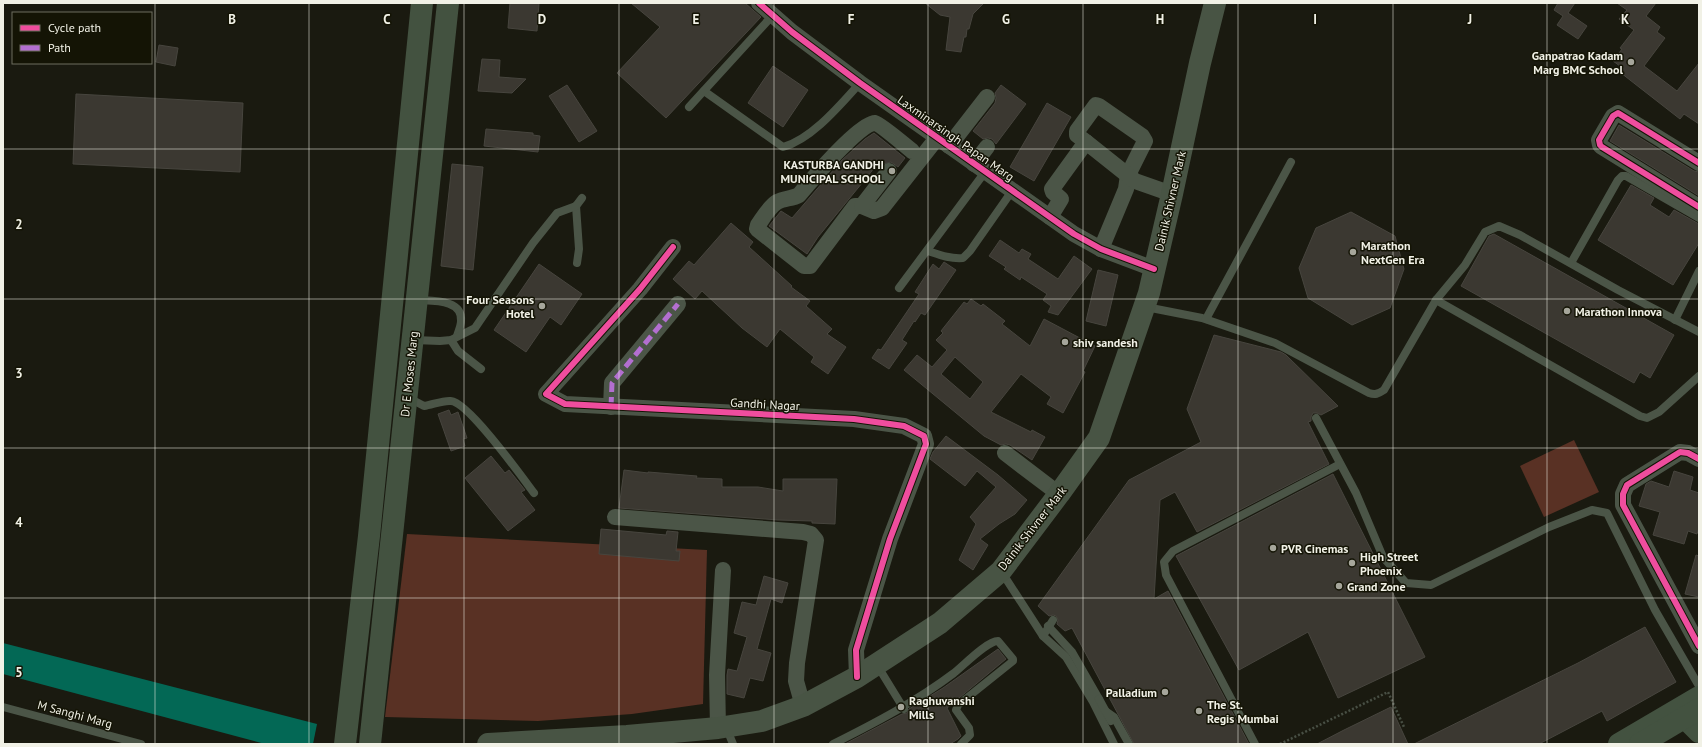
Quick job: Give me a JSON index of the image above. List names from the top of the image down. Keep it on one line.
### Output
{"streets":{"main road":["Dainik Shivner Mark","Dr E Moses Marg"],"street":["Laxminarsingh Papan Marg","Gandhi Nagar"],"lane":["M Sanghi Marg"]},"crossings":[["Laxminarsingh Papan Marg","Dainik Shivner Mark"],["Dainik Shivner Mark","Gandhi Nagar"]],"places":["Ganpatrao Kadam Marg BMC School","KASTURBA GANDHI MUNICIPAL SCHOOL","Marathon NextGen Era","Four Seasons Hotel","Marathon Innova","shiv sandesh","PVR Cinemas","High Street Phoenix","Grand Zone","Palladium","Raghuvanshi Mills","The St. Regis Mumbai"],"legend":["Cycle path","Path"],"grid":{"columns":["B","C","D","E","F","G","H","I","J","K"],"rows":["2","3","4","5"]}}
